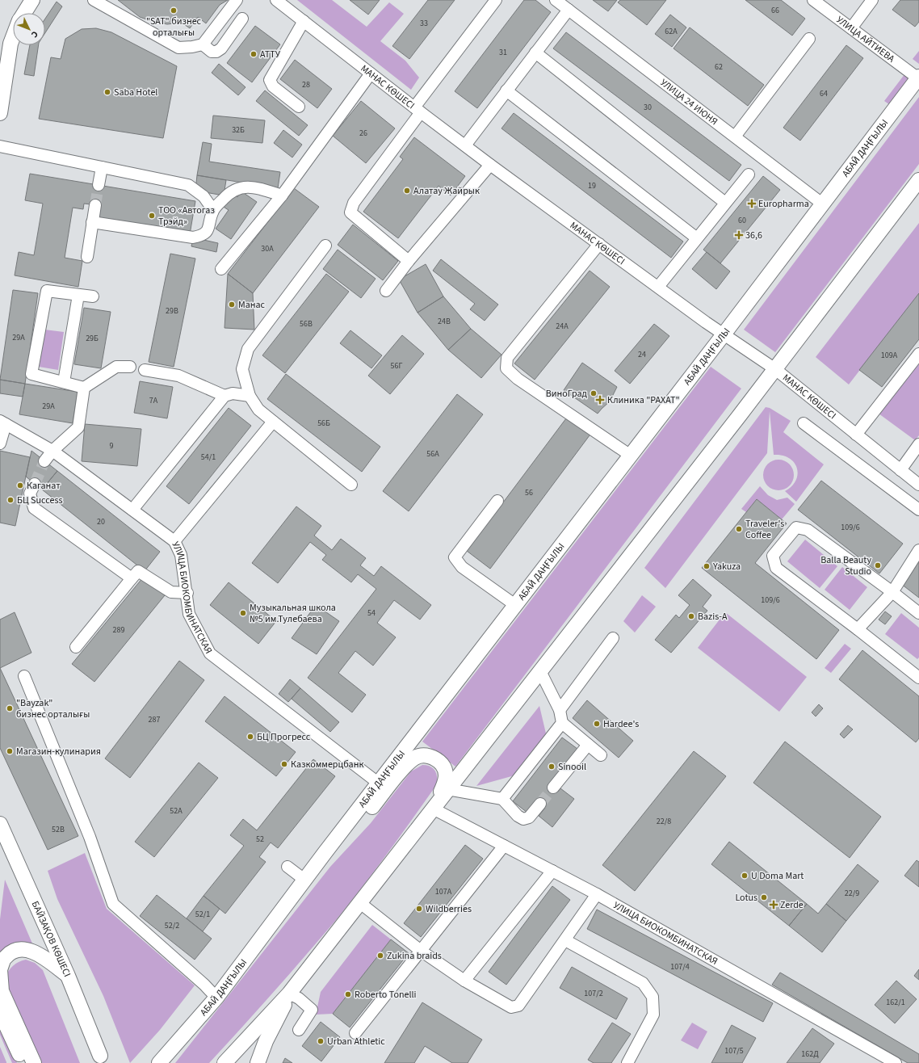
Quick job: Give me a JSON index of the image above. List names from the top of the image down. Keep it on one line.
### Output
{"streets":{"main road":["АБАЙ ДАҢҒЫЛЫ","БАЙЗАҚОВ КӨШЕСІ"],"street":["УЛИЦА АЙТИЕВА","МАНАС КӨШЕСІ","УЛИЦА 24 ИЮНЯ","УЛИЦА БИОКОМБИНАТСКАЯ"]},"crossings":[["УЛИЦА АЙТИЕВА","АБАЙ ДАҢҒЫЛЫ"],["МАНАС КӨШЕСІ","АБАЙ ДАҢҒЫЛЫ"],["УЛИЦА 24 ИЮНЯ","АБАЙ ДАҢҒЫЛЫ"],["АБАЙ ДАҢҒЫЛЫ","УЛИЦА БИОКОМБИНАТСКАЯ"]],"places":{"other":["\"SAT\" бизнес орталығы","АТТУ","Saba Hotel","Алатау Жайрык","ТОО «Автогаз Трэйд»","Манас","ВиноГрад","Каганат","БЦ Success","Traveler's Coffee","Balla Beauty Studio","Yakuza","Музыкальная школа №5 им.Тулебаева","Bazis-A","\"Bayzak\" бизнес орталығы","Hardee's","БЦ Прогресс","Магазин-кулинария","Казкоммерцбанк","Sinooil","U Doma Mart","Lotus","Wildberries","Zukina braids","Roberto Tonelli","Urban Athletic"],"health":["Europharma","36,6","Клиника \"РАХАТ\"","Zerde"]},"house_numbers":["66","33","62А","31","62","28","64","30","32Б","26","19","60","30А","29В","24В","56В","24А","29А","29Б","24","109А","56Г","7А","29А","56Б","9","56А","54/1","56","20","109/6","109/6","54","289","287","52А","22/8","52B","52","107А","22/9","52/1","52/2","107/4","107/2","162/1","107/5","162Д"],"north":"bottom right"}
